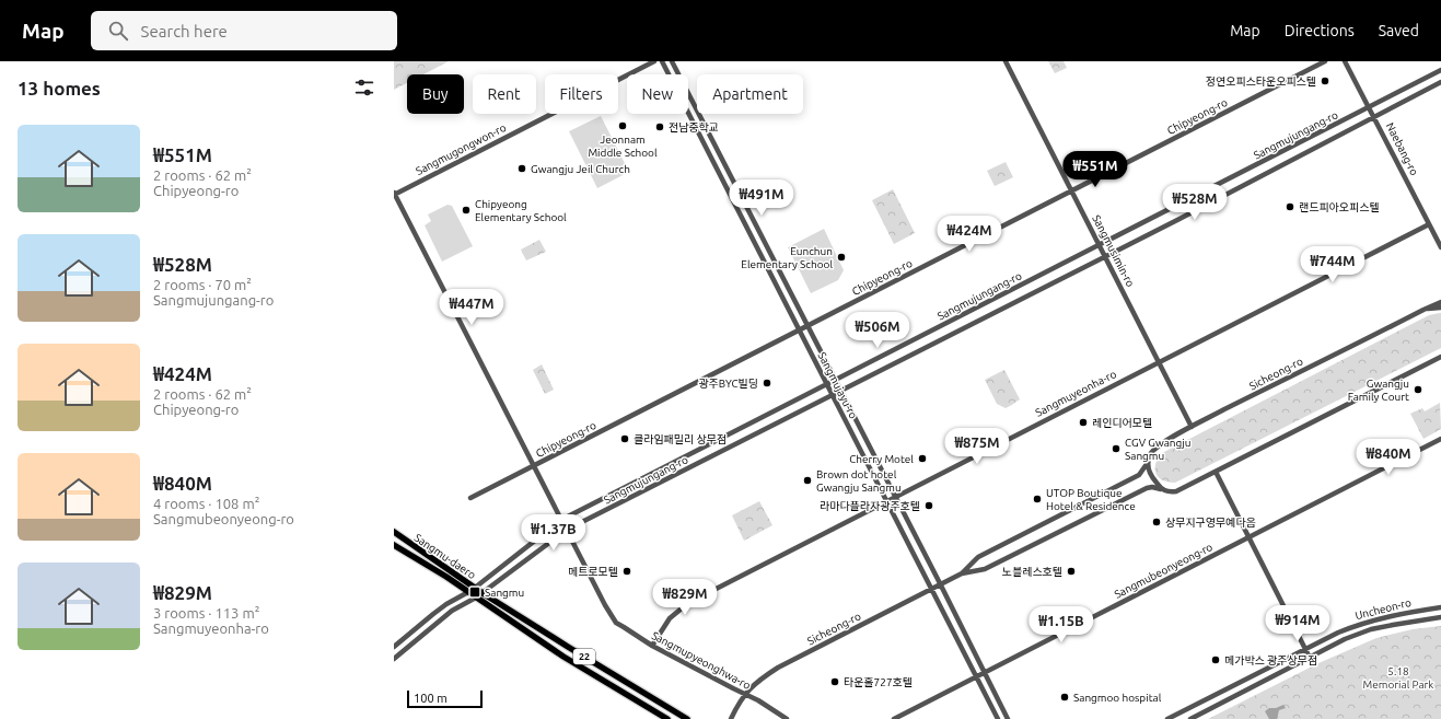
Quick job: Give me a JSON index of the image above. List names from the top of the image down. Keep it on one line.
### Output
{"streets":{"main road":["Sangmujungang-ro","Sangmu-daero","22"],"street":["Chipyeong-ro","Sangmugongwon-ro","Naebang-ro","Sangmusimin-ro","Sicheong-ro","Sangmujayu-ro","Sangmuyeonha-ro","Sangmubeonyeong-ro","Uncheon-ro","Sangmupyeonghwa-ro"]},"crossings":[["Chipyeong-ro","Sangmusimin-ro"],["Chipyeong-ro","Sangmujayu-ro"],["Chipyeong-ro","Sangmupyeonghwa-ro"],["Sangmujungang-ro","Naebang-ro"],["Sangmujungang-ro","Sangmusimin-ro"],["Sangmujungang-ro","Sangmujayu-ro"],["Sangmujungang-ro","Sangmu-daero"],["Sangmujungang-ro","Sangmupyeonghwa-ro"],["Sangmugongwon-ro","Sangmupyeonghwa-ro"],["Naebang-ro","Sangmuyeonha-ro"],["Sangmusimin-ro","Sicheong-ro"],["Sangmusimin-ro","Sangmuyeonha-ro"],["Sicheong-ro","Sangmujayu-ro"],["Sicheong-ro","Sangmupyeonghwa-ro"],["Sangmujayu-ro","Sangmuyeonha-ro"],["Sangmujayu-ro","Sangmubeonyeong-ro"],["Sangmuyeonha-ro","Sangmupyeonghwa-ro"]],"parks":["5.18 Memorial Park"],"places":{"other":["정연오피스타운오피스텔","Jeonnam Middle School","전남중학교","Gwangju Jeil Church","랜드피아오피스텔","Chipyeong Elementary School","Eunchun Elementary School","광주BYC빌딩","Gwangju Family Court","레인디어모텔","클라임패밀리 상무점","CGV Gwangju Sangmu","Cherry Motel","Brown dot hotel Gwangju Sangmu","UTOP Boutique Hotel & Residence","라마다플라자광주호텔","상무지구영무예다음","메트로모텔","노블레스호텔","메가박스 광주상무점","타운홀727호텔","Sangmoo hospital"],"transit":["Sangmu"]},"scale_bar":"100 m","page":{"header":"Map","search":"Search here","nav":["Map","Directions","Saved"],"heading":"13 homes","chip":["Buy","Rent","Filters","New","Apartment"],"list":[{"name":"₩551M","note":"2 rooms · 62 m² · Chipyeong-ro"},{"name":"₩528M","note":"2 rooms · 70 m² · Sangmujungang-ro"},{"name":"₩424M","note":"2 rooms · 62 m² · Chipyeong-ro"},{"name":"₩840M","note":"4 rooms · 108 m² · Sangmubeonyeong-ro"},{"name":"₩829M","note":"3 rooms · 113 m² · Sangmuyeonha-ro"}],"price":["₩551M","₩491M","₩528M","₩424M","₩744M","₩447M","₩506M","₩875M","₩840M","₩1.37B","₩829M","₩914M","₩1.15B"],"scale":"100 m"}}
